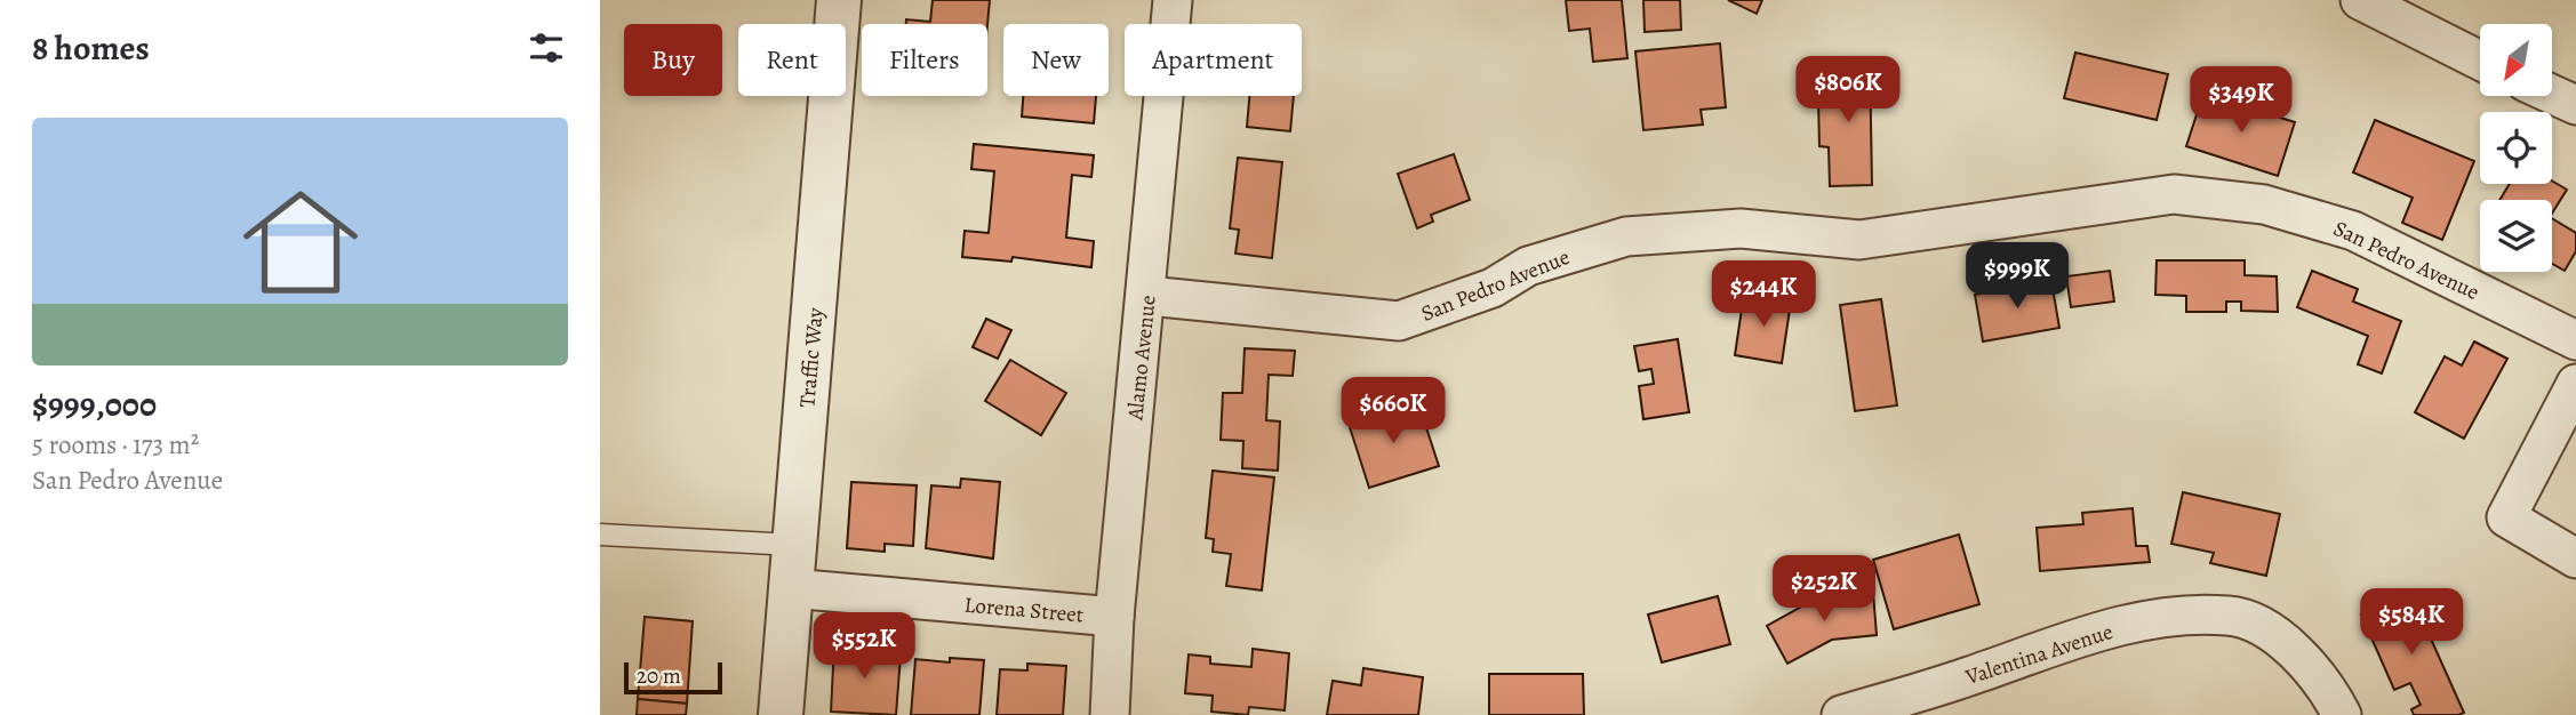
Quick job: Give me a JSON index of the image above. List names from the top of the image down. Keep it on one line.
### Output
{"streets":{"street":["San Pedro Avenue","Traffic Way","Alamo Avenue","Lorena Street","Valentina Avenue"]},"crossings":[["San Pedro Avenue","Alamo Avenue"],["Traffic Way","Lorena Street"],["Alamo Avenue","Lorena Street"]],"scale_bar":"20 m","north":"bottom left","page":{"heading":"8 homes","chip":["Buy","Rent","Filters","New","Apartment"],"price":["$806K","$349K","$999K","$244K","$660K","$252K","$584K","$552K"],"list":[{"name":"$999,000","note":"5 rooms · 173 m² · San Pedro Avenue"}],"scale":"20 m"}}
